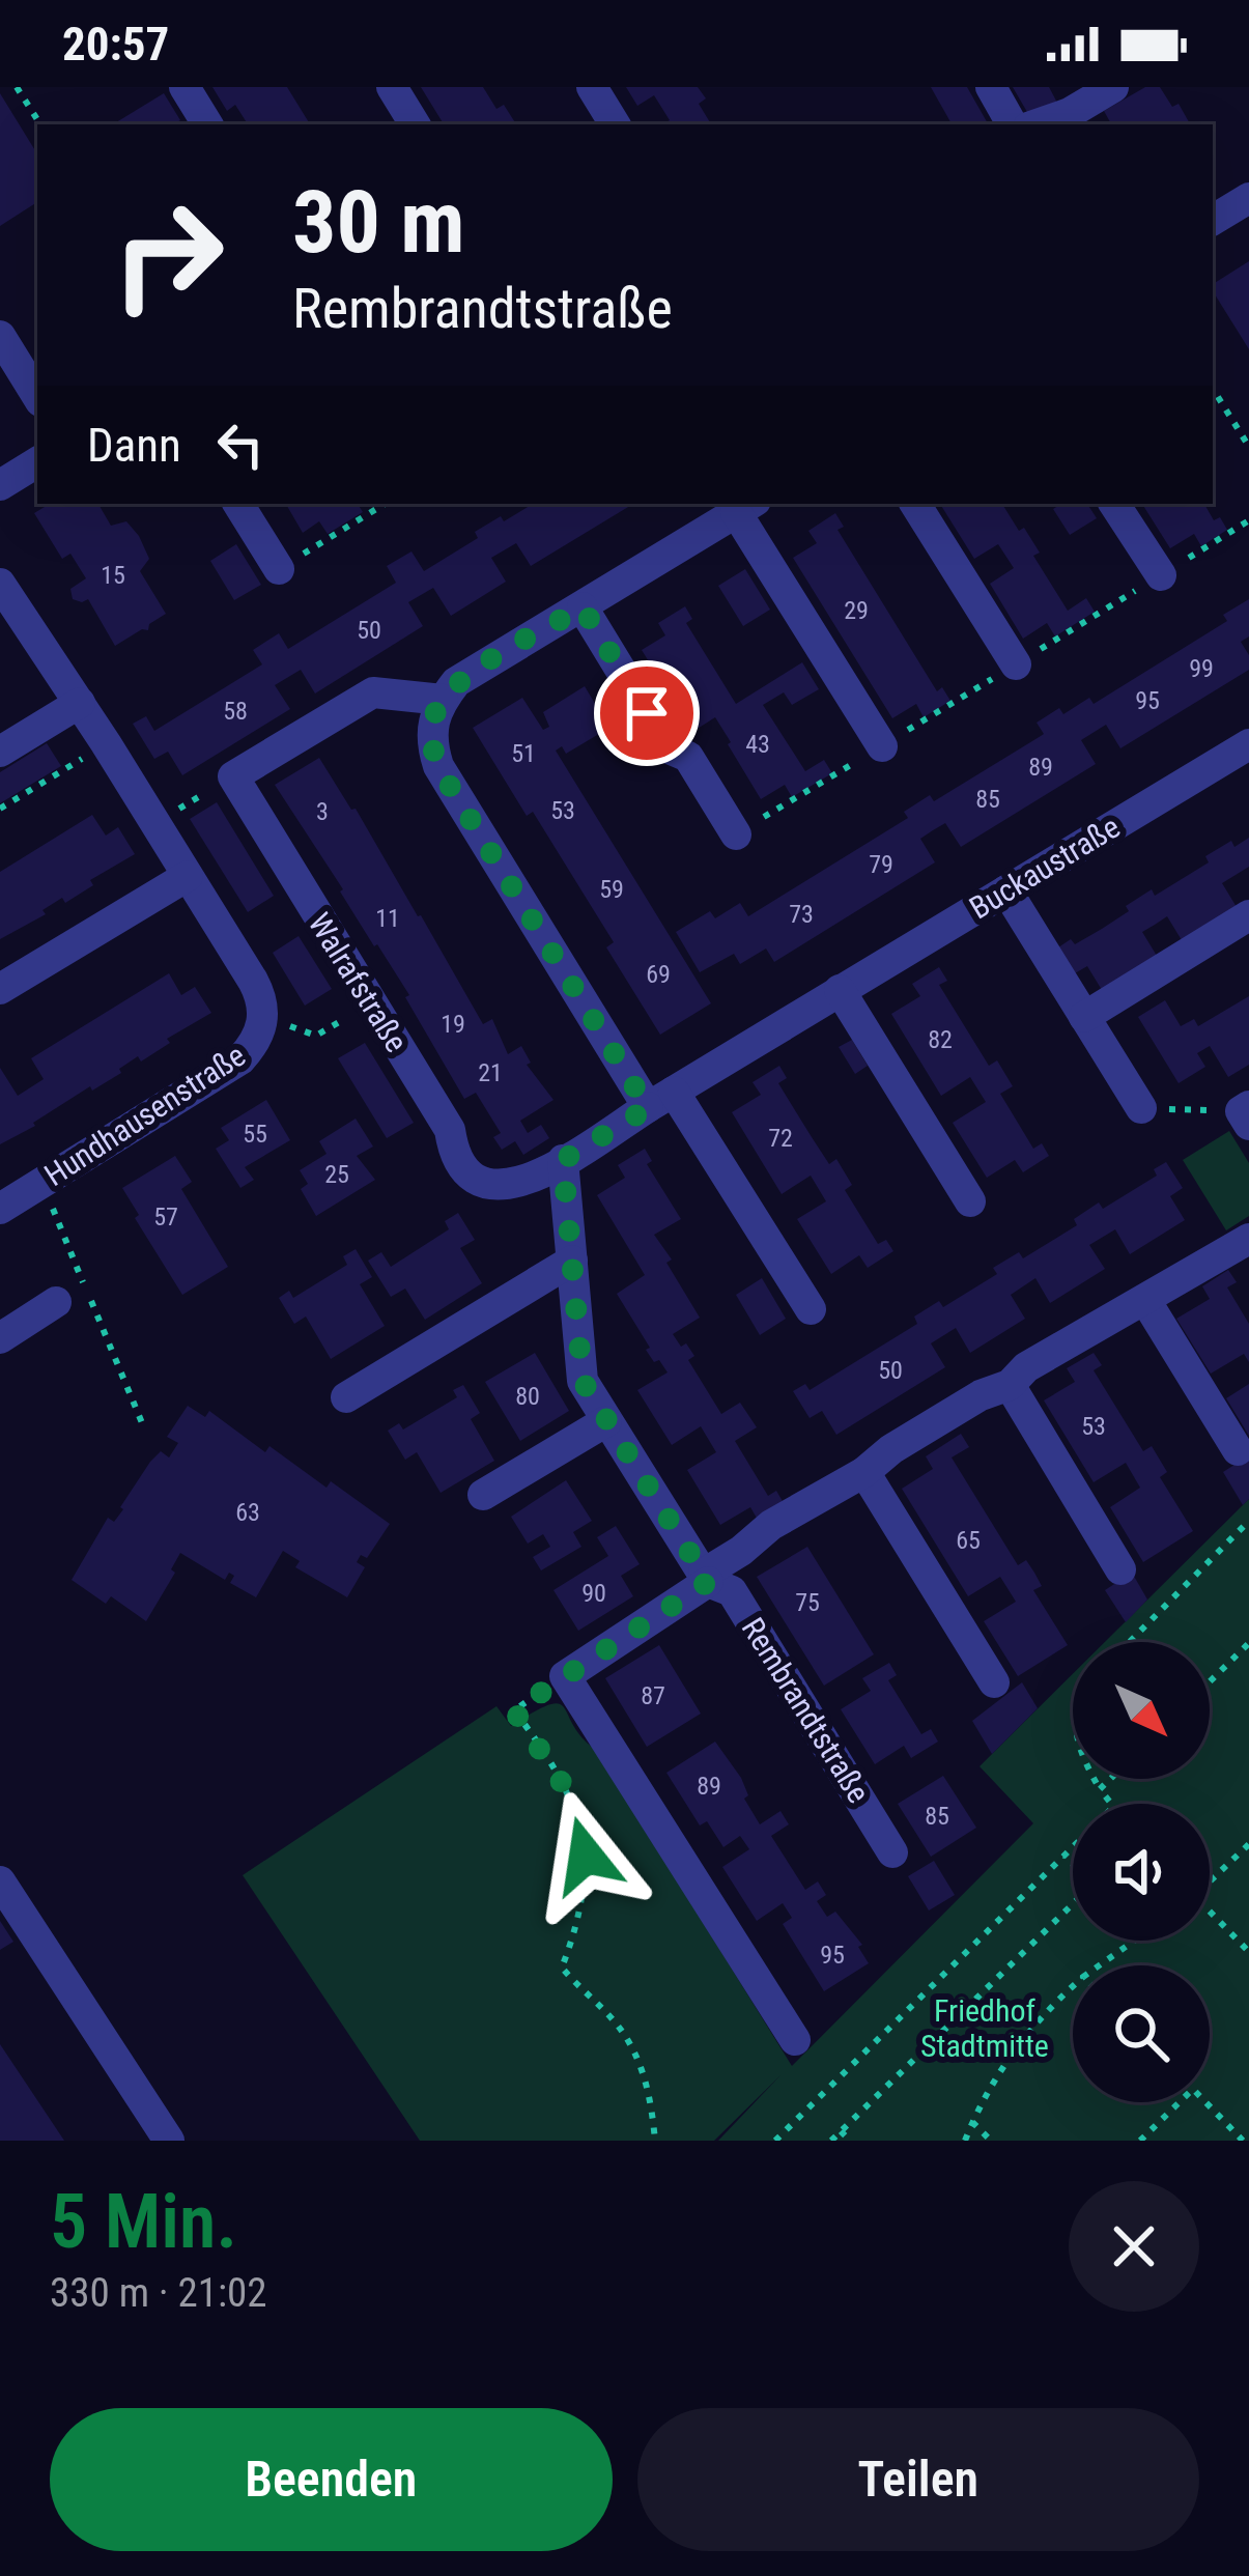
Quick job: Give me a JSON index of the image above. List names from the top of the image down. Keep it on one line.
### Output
{"streets":{"street":["Buckaustraße","Walrafstraße","Hundhausenstraße","Rembrandtstraße"]},"crossings":[["Walrafstraße","Rembrandtstraße"]],"parks":["Friedhof Stadtmitte"],"house_numbers":["15","29","50","99","95","58","43","51","89","85","53","3","79","59","73","11","69","19","82","21","55","72","25","57","50","80","53","63","65","90","75","87","89","85","95"],"north":"bottom right","page":{"status":"20:57","turn":["30 m","Rembrandtstraße"],"then":"Dann","heading":["5 Min.","330 m · 21:02"],"buttons":["Beenden","Teilen"]}}
